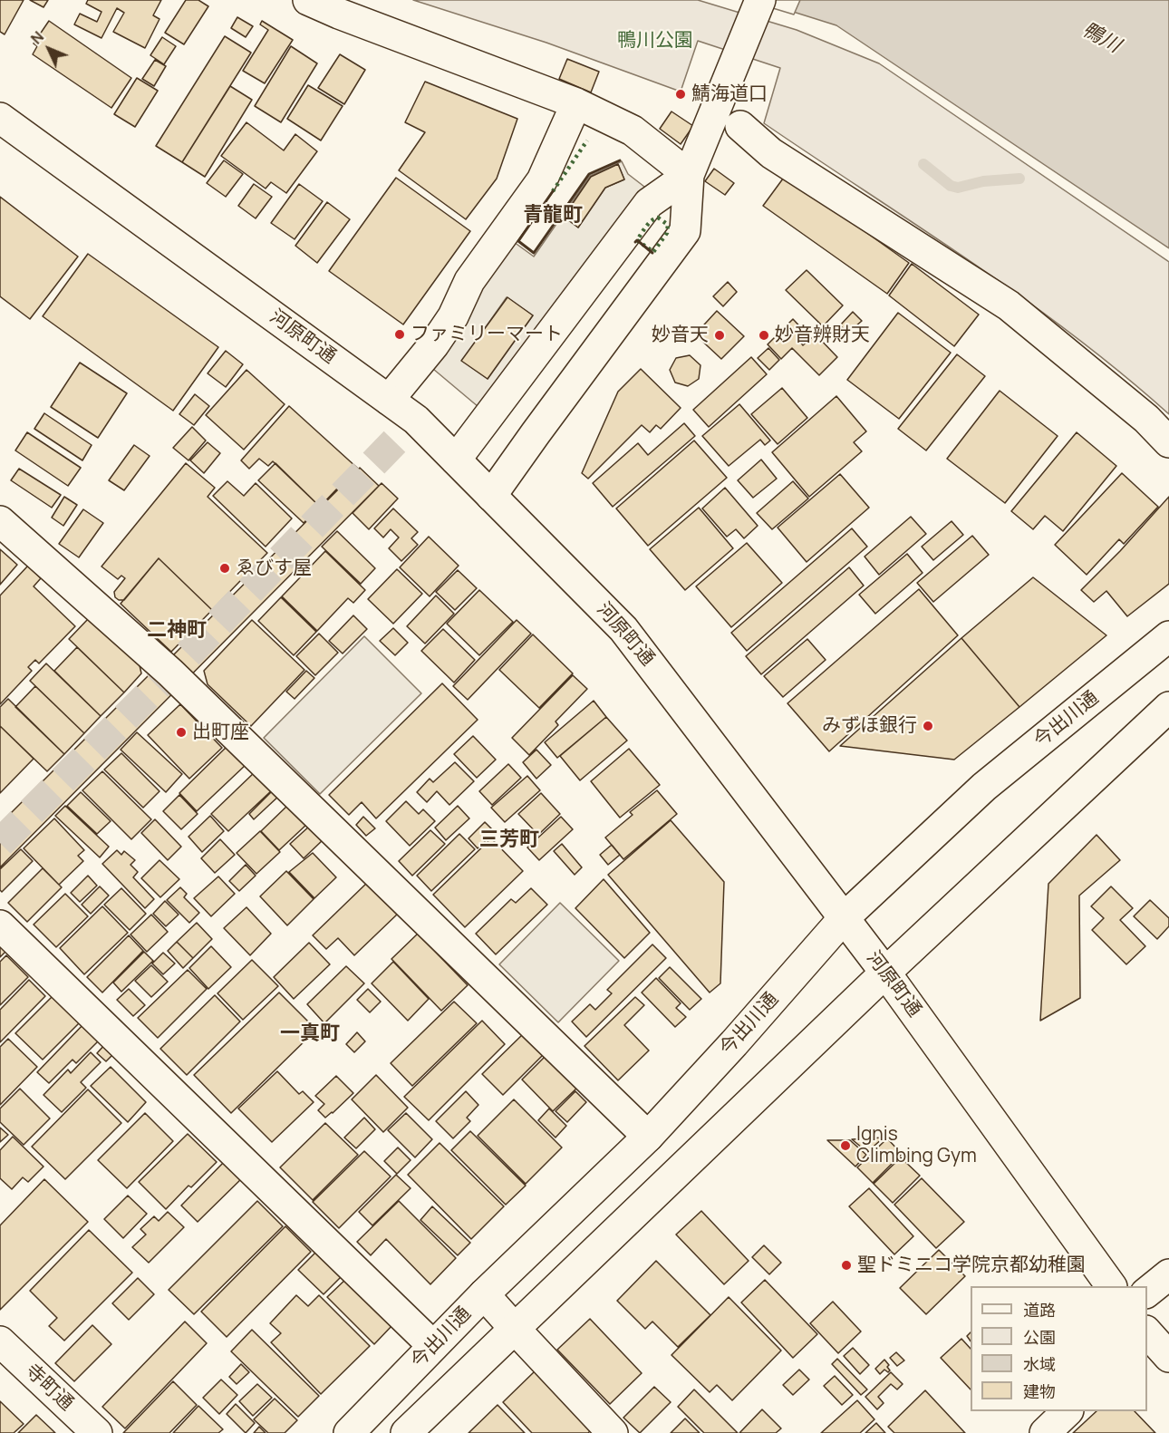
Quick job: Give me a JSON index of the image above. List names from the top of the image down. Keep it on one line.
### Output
{"streets":{"street":["河原町通","今出川通","寺町通"]},"crossings":[["河原町通","今出川通"]],"districts":["青龍町","二神町","三芳町","一真町"],"water":["鴨川"],"parks":["鴨川公園"],"places":["鯖海道口","ファミリーマート","妙音天","妙音辨財天","ゑびす屋","みずほ銀行","出町座","Ignis Climbing Gym","聖ドミニコ学院京都幼稚園"],"legend":["道路","公園","水域","建物"],"north":"top left"}
